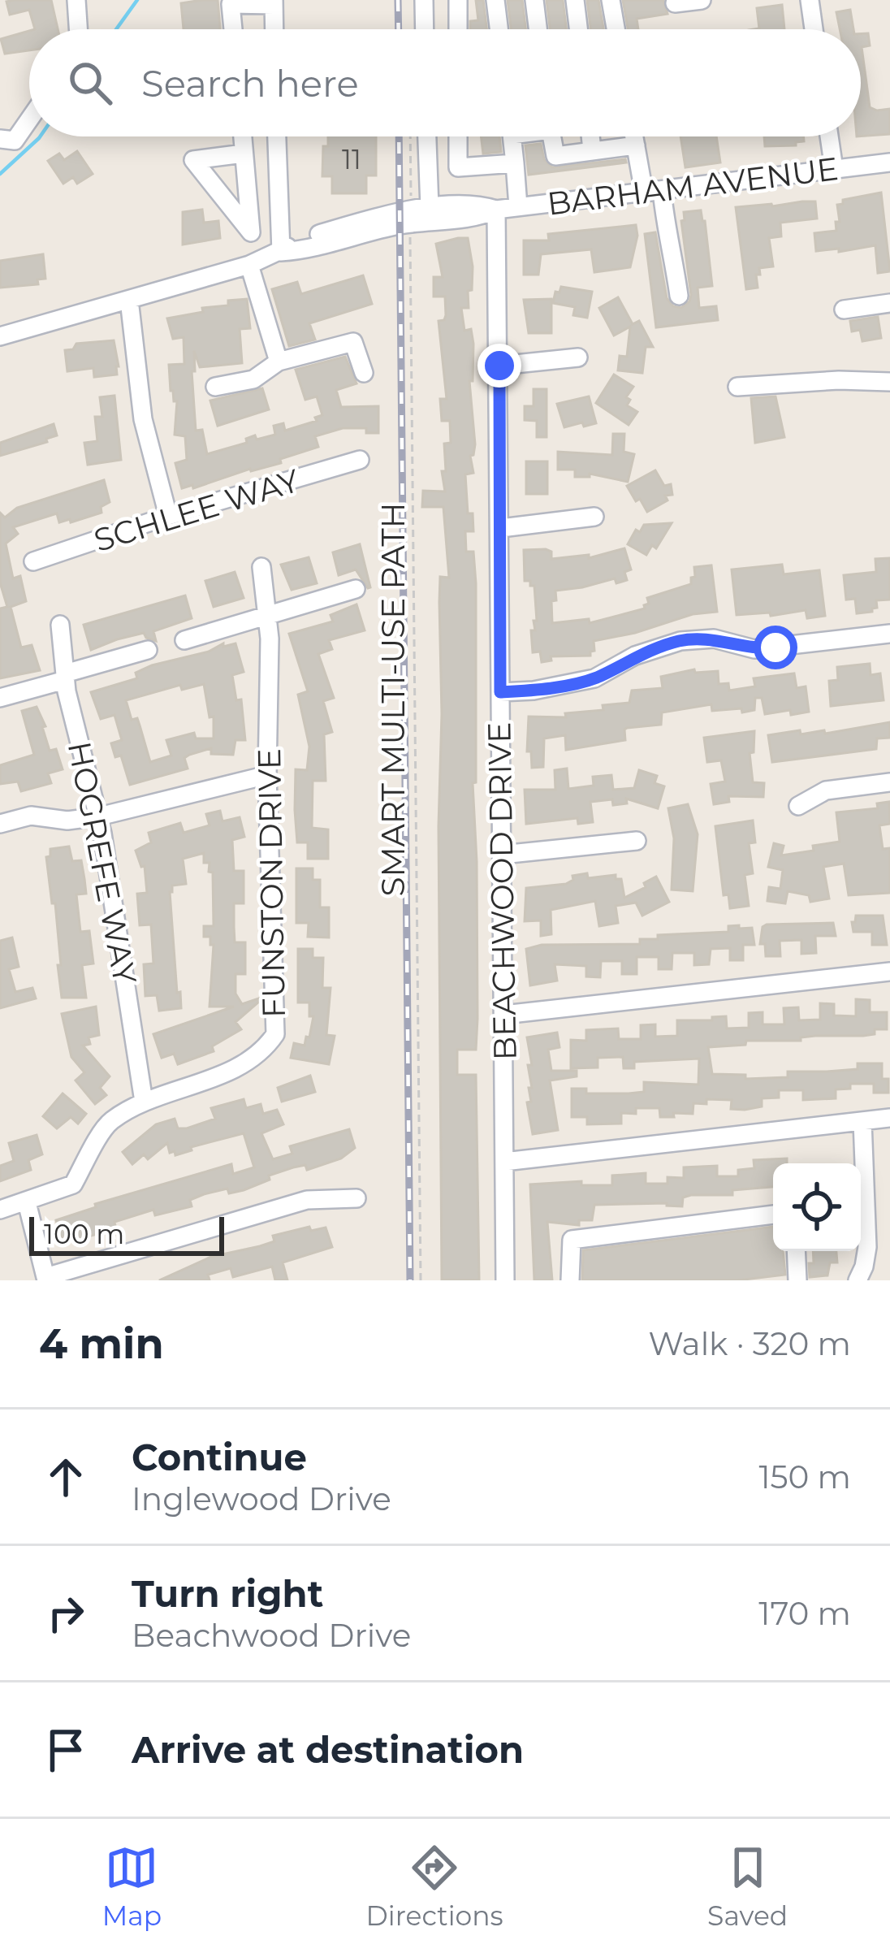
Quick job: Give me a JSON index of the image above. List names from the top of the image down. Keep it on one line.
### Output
{"streets":{"street":["BARHAM AVENUE","SCHLEE WAY","HOGREFE WAY","FUNSTON DRIVE","BEACHWOOD DRIVE"],"path":["SMART MULTI-USE PATH"]},"crossings":[["BARHAM AVENUE","SMART MULTI-USE PATH"],["BARHAM AVENUE","BEACHWOOD DRIVE"],["HOGREFE WAY","FUNSTON DRIVE"]],"house_numbers":["11"],"scale_bar":"100 m","page":{"search":"Search here","scale":"100 m","heading":["4 min","Walk · 320 m"],"list":[["Continue","Inglewood Drive","150 m"],["Turn right","Beachwood Drive","170 m"],"Arrive at destination"],"nav":["Map","Directions","Saved"]}}
